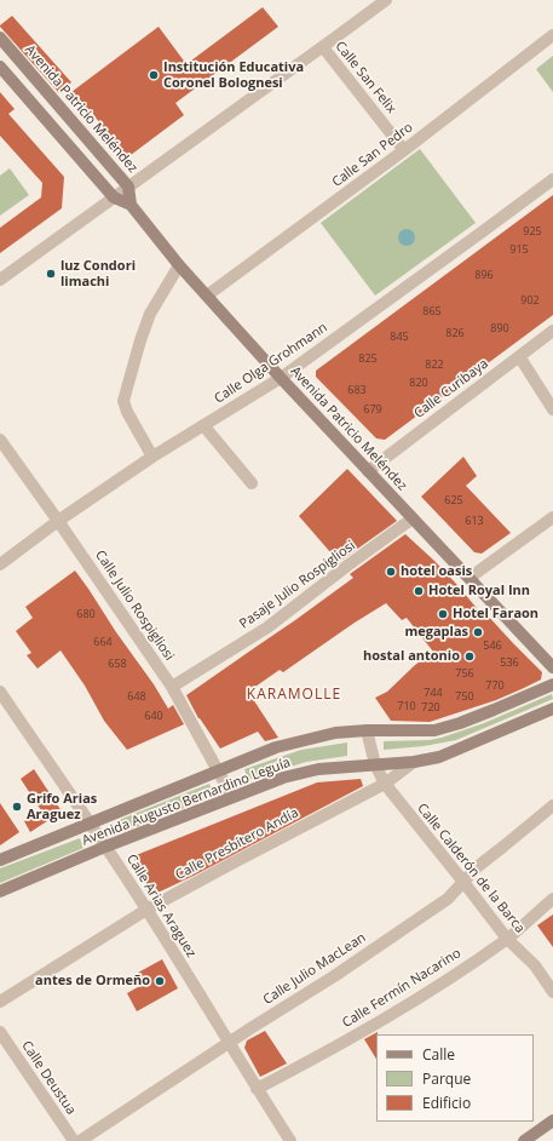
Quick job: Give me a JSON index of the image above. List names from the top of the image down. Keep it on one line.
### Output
{"streets":{"main road":["Avenida Patricio Meléndez","Avenida Augusto Bernardino Leguía"],"street":["Calle San Felix","Calle San Pedro","Calle Olga Grohmann","Calle Curibaya","Pasaje Julio Rospigliosi","Calle Julio Rospigliosi","Calle Presbítero Andía","Calle Calderón de la Barca","Calle Arias Araguez","Calle Julio MacLean","Calle Fermín Nacarino","Calle Deustua"]},"crossings":[["Calle San Felix","Calle San Pedro"],["Avenida Patricio Meléndez","Calle San Pedro"],["Avenida Patricio Meléndez","Calle Olga Grohmann"],["Avenida Patricio Meléndez","Calle Curibaya"],["Avenida Patricio Meléndez","Pasaje Julio Rospigliosi"],["Calle Olga Grohmann","Calle Julio Rospigliosi"],["Pasaje Julio Rospigliosi","Calle Julio Rospigliosi"],["Calle Julio Rospigliosi","Avenida Augusto Bernardino Leguía"],["Avenida Augusto Bernardino Leguía","Calle Presbítero Andía"],["Avenida Augusto Bernardino Leguía","Calle Calderón de la Barca"],["Avenida Augusto Bernardino Leguía","Calle Arias Araguez"],["Calle Presbítero Andía","Calle Calderón de la Barca"],["Calle Presbítero Andía","Calle Arias Araguez"],["Calle Calderón de la Barca","Calle Julio MacLean"],["Calle Calderón de la Barca","Calle Fermín Nacarino"],["Calle Arias Araguez","Calle Julio MacLean"],["Calle Arias Araguez","Calle Fermín Nacarino"]],"districts":["KARAMOLLE"],"places":["Institución Educativa Coronel Bolognesi","luz Condori limachi","hotel oasis","Hotel Royal Inn","Hotel Faraon","megaplas","hostal antonio","Grifo Arias Araguez","antes de Ormeño"],"house_numbers":["925","915","896","902","865","890","826","845","825","822","820","683","679","625","613","680","664","546","536","658","756","770","744","648","750","710","720","640"],"legend":["Calle","Parque","Edificio"]}
